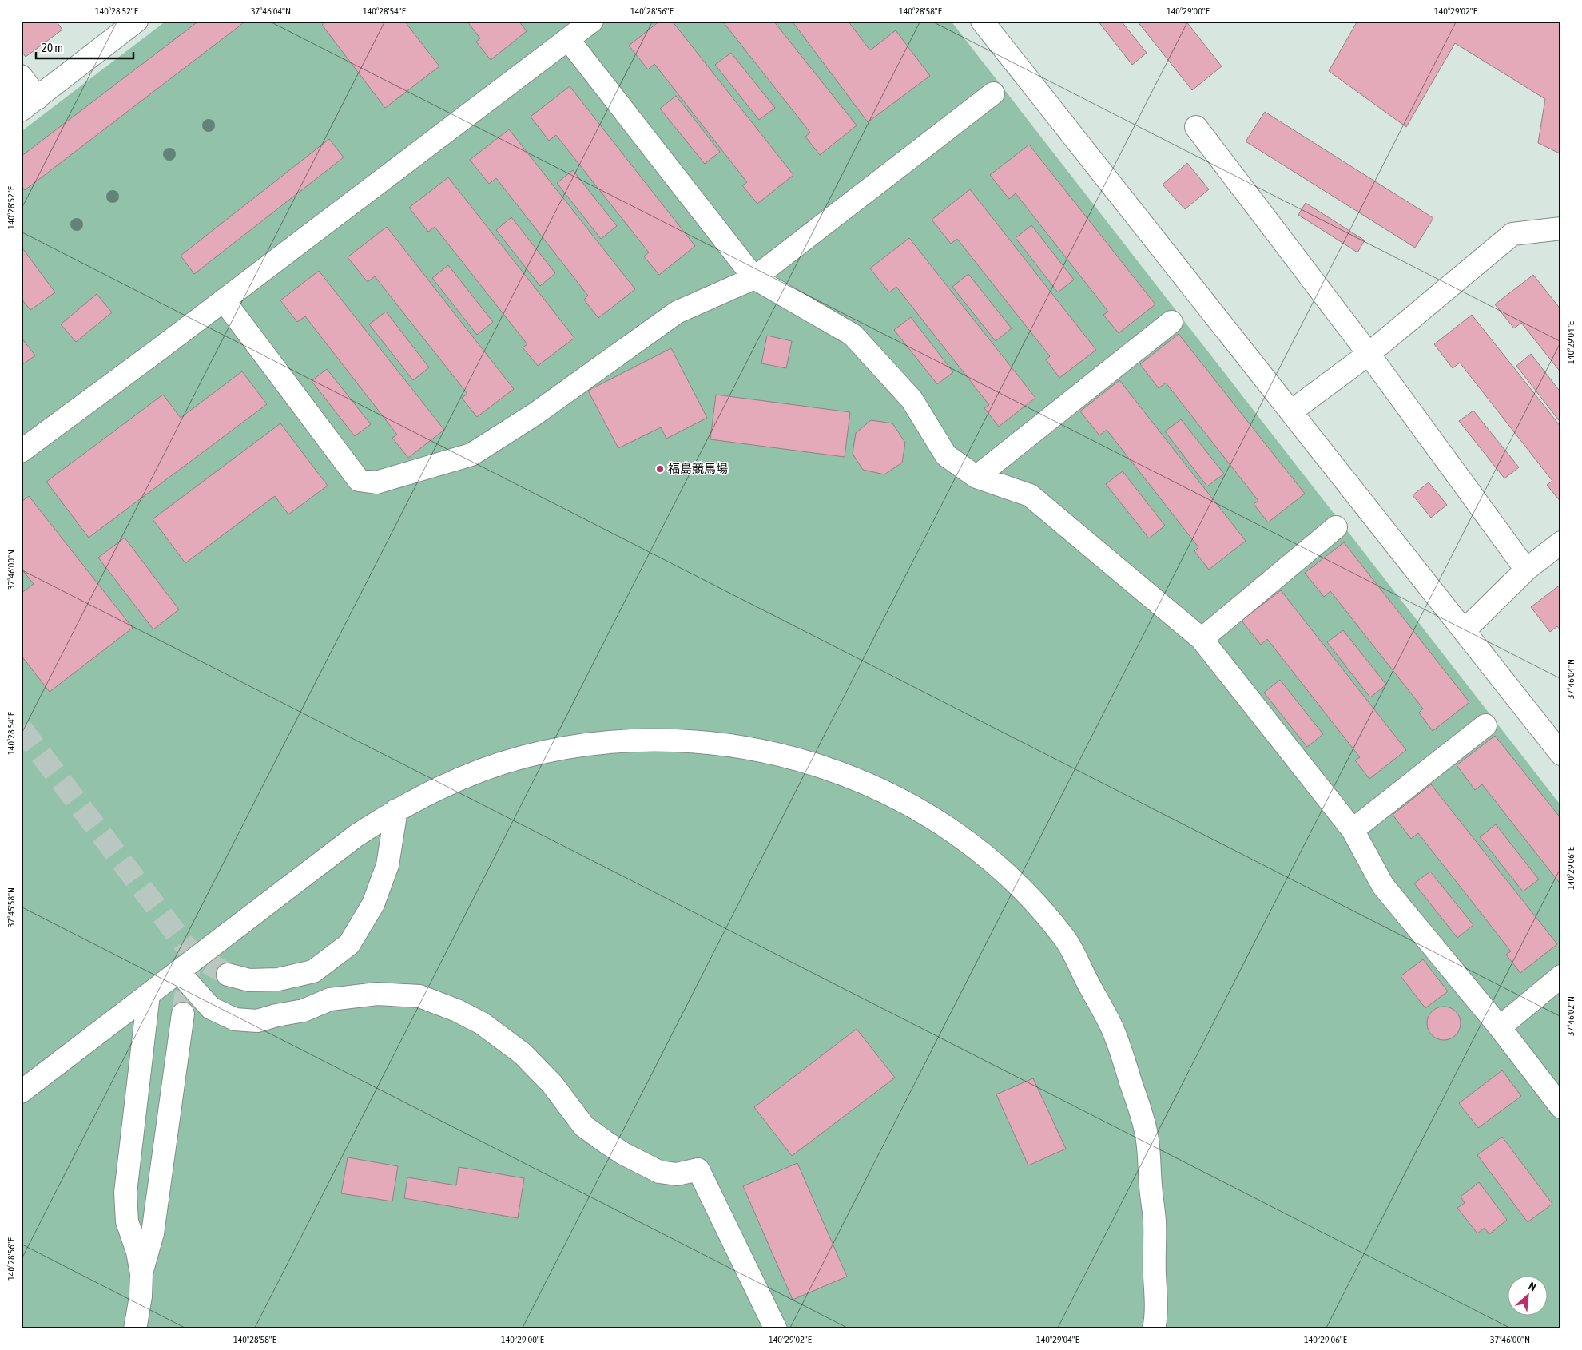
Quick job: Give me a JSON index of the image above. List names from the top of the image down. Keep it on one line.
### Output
{"places":["福島競馬場"],"scale_bar":"20 m","north":"top right","coordinates":["140°28'52\"E","37°46'04\"N","140°28'54\"E","140°28'56\"E","140°28'58\"E","140°29'00\"E","140°29'02\"E","140°29'04\"E","37°46'00\"N","140°29'06\"E","37°45'58\"N","37°46'02\"N"]}
